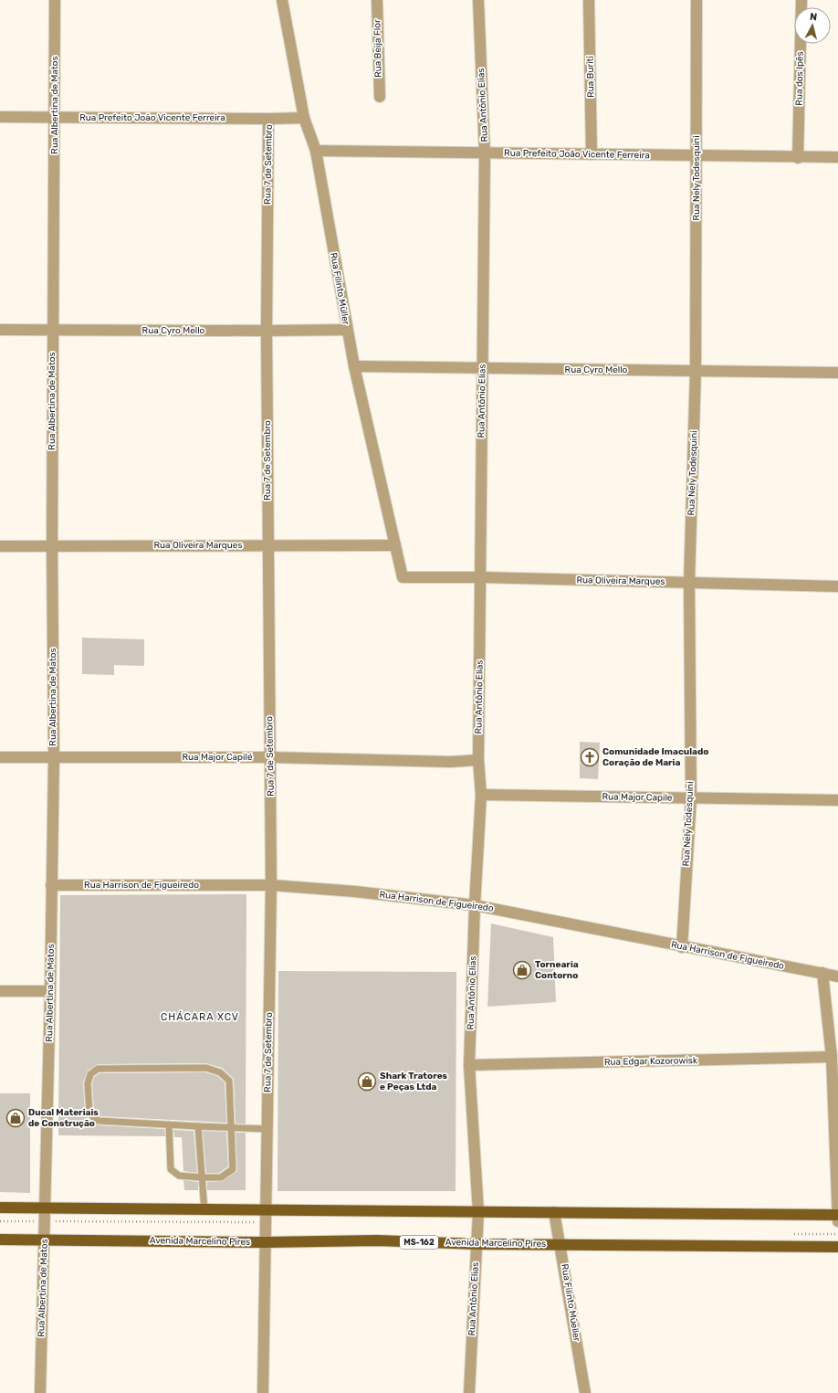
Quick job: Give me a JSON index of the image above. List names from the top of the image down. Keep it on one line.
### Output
{"streets":{"main road":["Avenida Marcelino Pires","MS-162"],"street":["Rua Beija Flor","Rua Buriti","Rua dos Ipês","Rua Albertina de Matos","Rua Antônio Elias","Rua Prefeito João Vicente Ferreira","Rua 7 de Setembro","Rua Nely Todesquini","Rua Filinto Müller","Rua Cyro Mello","Rua Oliveira Marques","Rua Major Capilé","Rua Major Capile","Rua Harrison de Figueiredo","Rua Edgar Kozorowisk","Rua Filinto Müeller"]},"crossings":[["Rua Buriti","Rua Prefeito João Vicente Ferreira"],["Rua dos Ipês","Rua Prefeito João Vicente Ferreira"],["Rua Albertina de Matos","Rua Prefeito João Vicente Ferreira"],["Rua Albertina de Matos","Rua Cyro Mello"],["Rua Albertina de Matos","Rua Oliveira Marques"],["Rua Albertina de Matos","Rua Major Capilé"],["Rua Albertina de Matos","Rua Harrison de Figueiredo"],["Rua Albertina de Matos","Avenida Marcelino Pires"],["Rua Antônio Elias","Rua Prefeito João Vicente Ferreira"],["Rua Antônio Elias","Rua Cyro Mello"],["Rua Antônio Elias","Rua Oliveira Marques"],["Rua Antônio Elias","Rua Major Capilé"],["Rua Antônio Elias","Rua Major Capile"],["Rua Antônio Elias","Rua Harrison de Figueiredo"],["Rua Antônio Elias","Rua Edgar Kozorowisk"],["Rua Antônio Elias","Avenida Marcelino Pires"],["Rua Prefeito João Vicente Ferreira","Rua 7 de Setembro"],["Rua Prefeito João Vicente Ferreira","Rua Nely Todesquini"],["Rua Prefeito João Vicente Ferreira","Rua Filinto Müller"],["Rua 7 de Setembro","Rua Cyro Mello"],["Rua 7 de Setembro","Rua Oliveira Marques"],["Rua 7 de Setembro","Rua Major Capilé"],["Rua 7 de Setembro","Rua Harrison de Figueiredo"],["Rua 7 de Setembro","Avenida Marcelino Pires"],["Rua Nely Todesquini","Rua Cyro Mello"],["Rua Nely Todesquini","Rua Oliveira Marques"],["Rua Nely Todesquini","Rua Major Capile"],["Rua Nely Todesquini","Rua Harrison de Figueiredo"],["Rua Filinto Müller","Rua Cyro Mello"],["Rua Filinto Müller","Rua Oliveira Marques"],["Avenida Marcelino Pires","Rua Filinto Müeller"]],"districts":["CHÁCARA XCV"],"places":{"church":["Comunidade Imaculado Coração de Maria"],"shop":["Tornearia Contorno","Shark Tratores e Peças Ltda","Ducal Materiais de Construção"]},"north":"top"}
